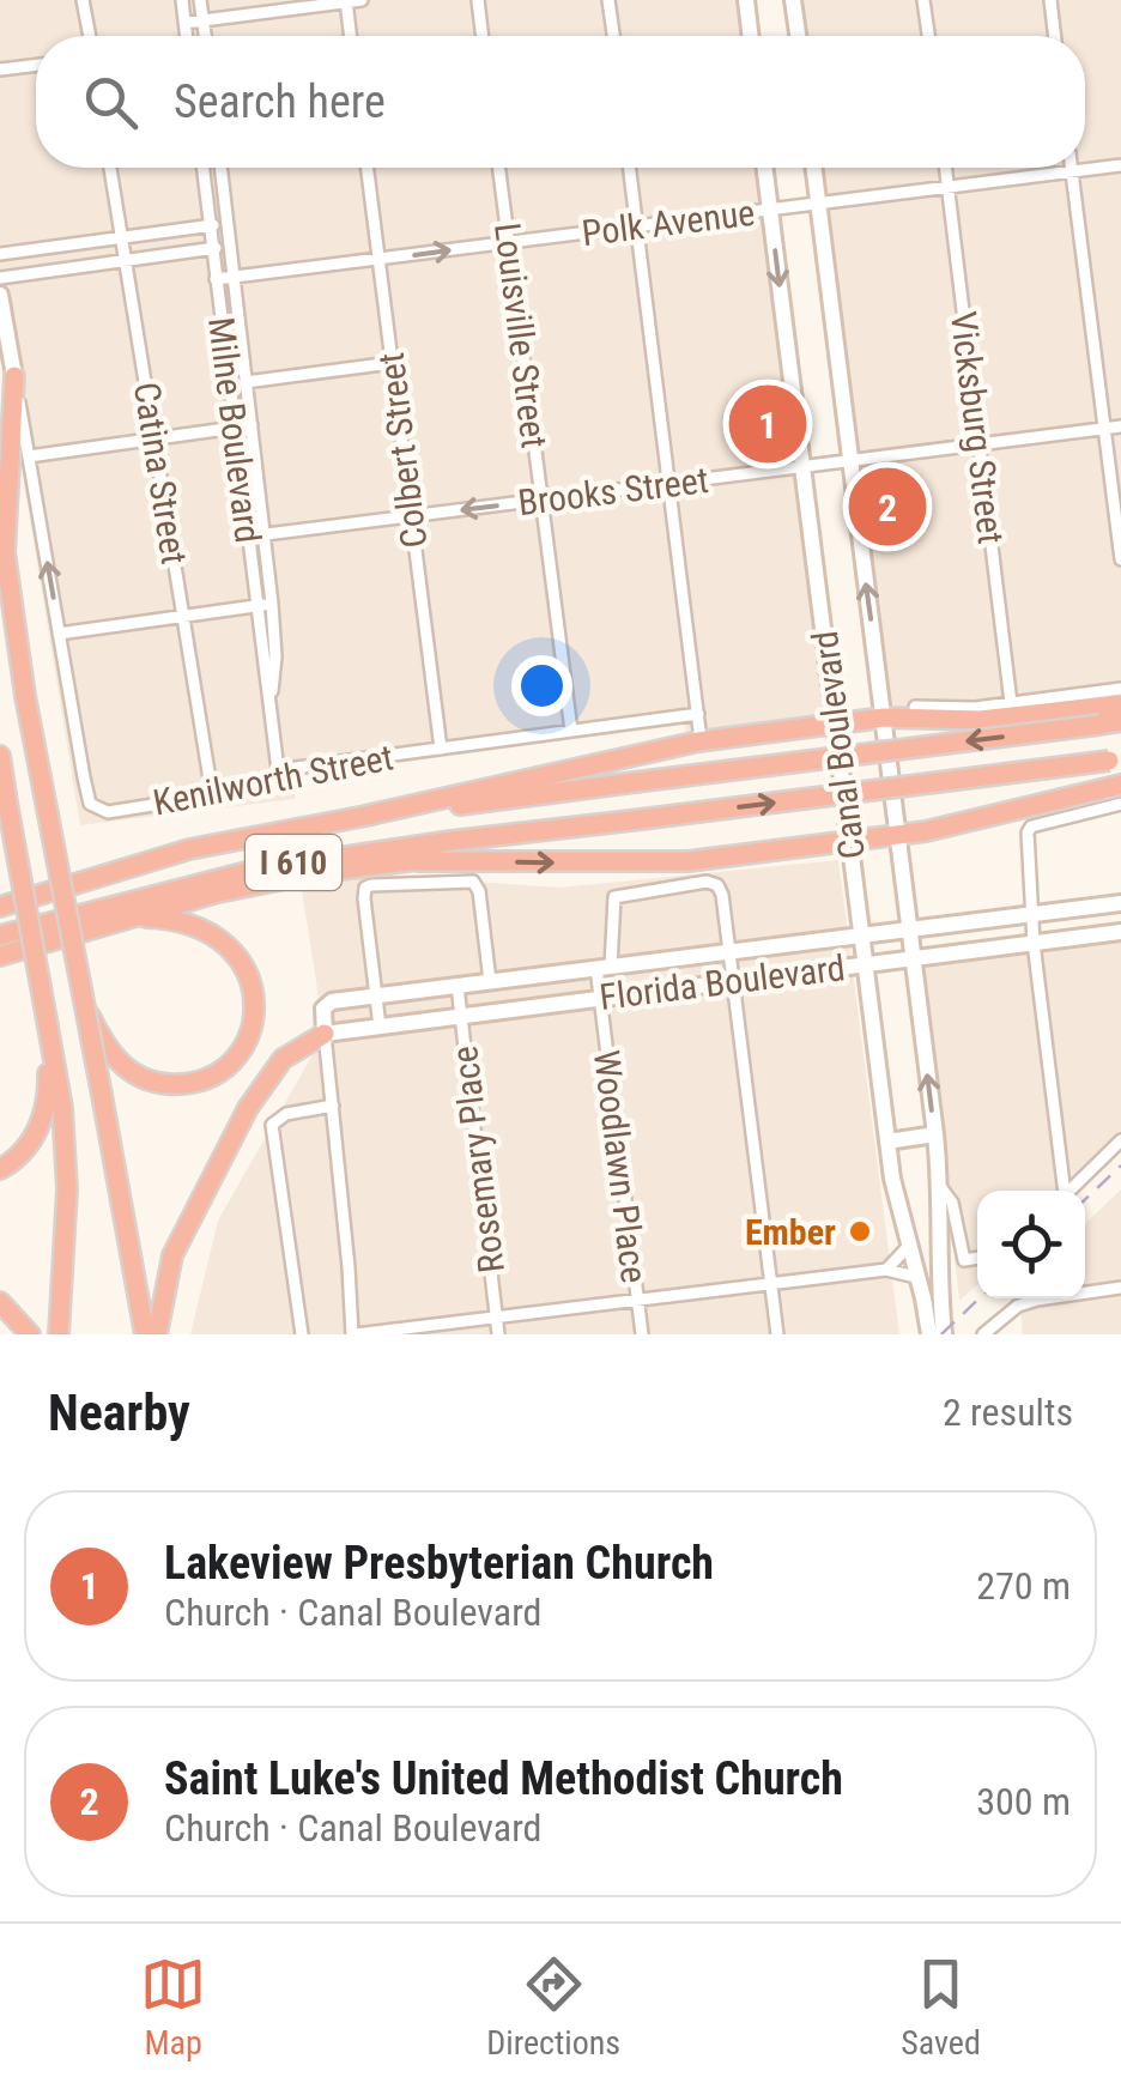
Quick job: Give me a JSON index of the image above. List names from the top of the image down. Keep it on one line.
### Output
{"streets":{"highway":["I 610"],"main road":["Canal Boulevard","Florida Boulevard"],"street":["Polk Avenue","Louisville Street","Vicksburg Street","Milne Boulevard","Colbert Street","Catina Street","Brooks Street","Kenilworth Street","Rosemary Place","Woodlawn Place"]},"crossings":[["Polk Avenue","Louisville Street"],["Polk Avenue","Vicksburg Street"],["Polk Avenue","Milne Boulevard"],["Polk Avenue","Colbert Street"],["Polk Avenue","Canal Boulevard"],["Louisville Street","Brooks Street"],["Louisville Street","Kenilworth Street"],["Vicksburg Street","Brooks Street"],["Milne Boulevard","Brooks Street"],["Milne Boulevard","Kenilworth Street"],["Colbert Street","Brooks Street"],["Colbert Street","Kenilworth Street"],["Catina Street","Kenilworth Street"],["Brooks Street","Canal Boulevard"],["Canal Boulevard","Florida Boulevard"],["Florida Boulevard","Rosemary Place"],["Florida Boulevard","Woodlawn Place"]],"places":["Ember"],"page":{"search":"Search here","pins":["1","2"],"heading":["Nearby","2 results"],"list":[{"mark":"1","name":"Lakeview Presbyterian Church","note":"Church · Canal Boulevard","value":"270 m"},{"mark":"2","name":"Saint Luke's United Methodist Church","note":"Church · Canal Boulevard","value":"300 m"}],"nav":["Map","Directions","Saved"]}}
